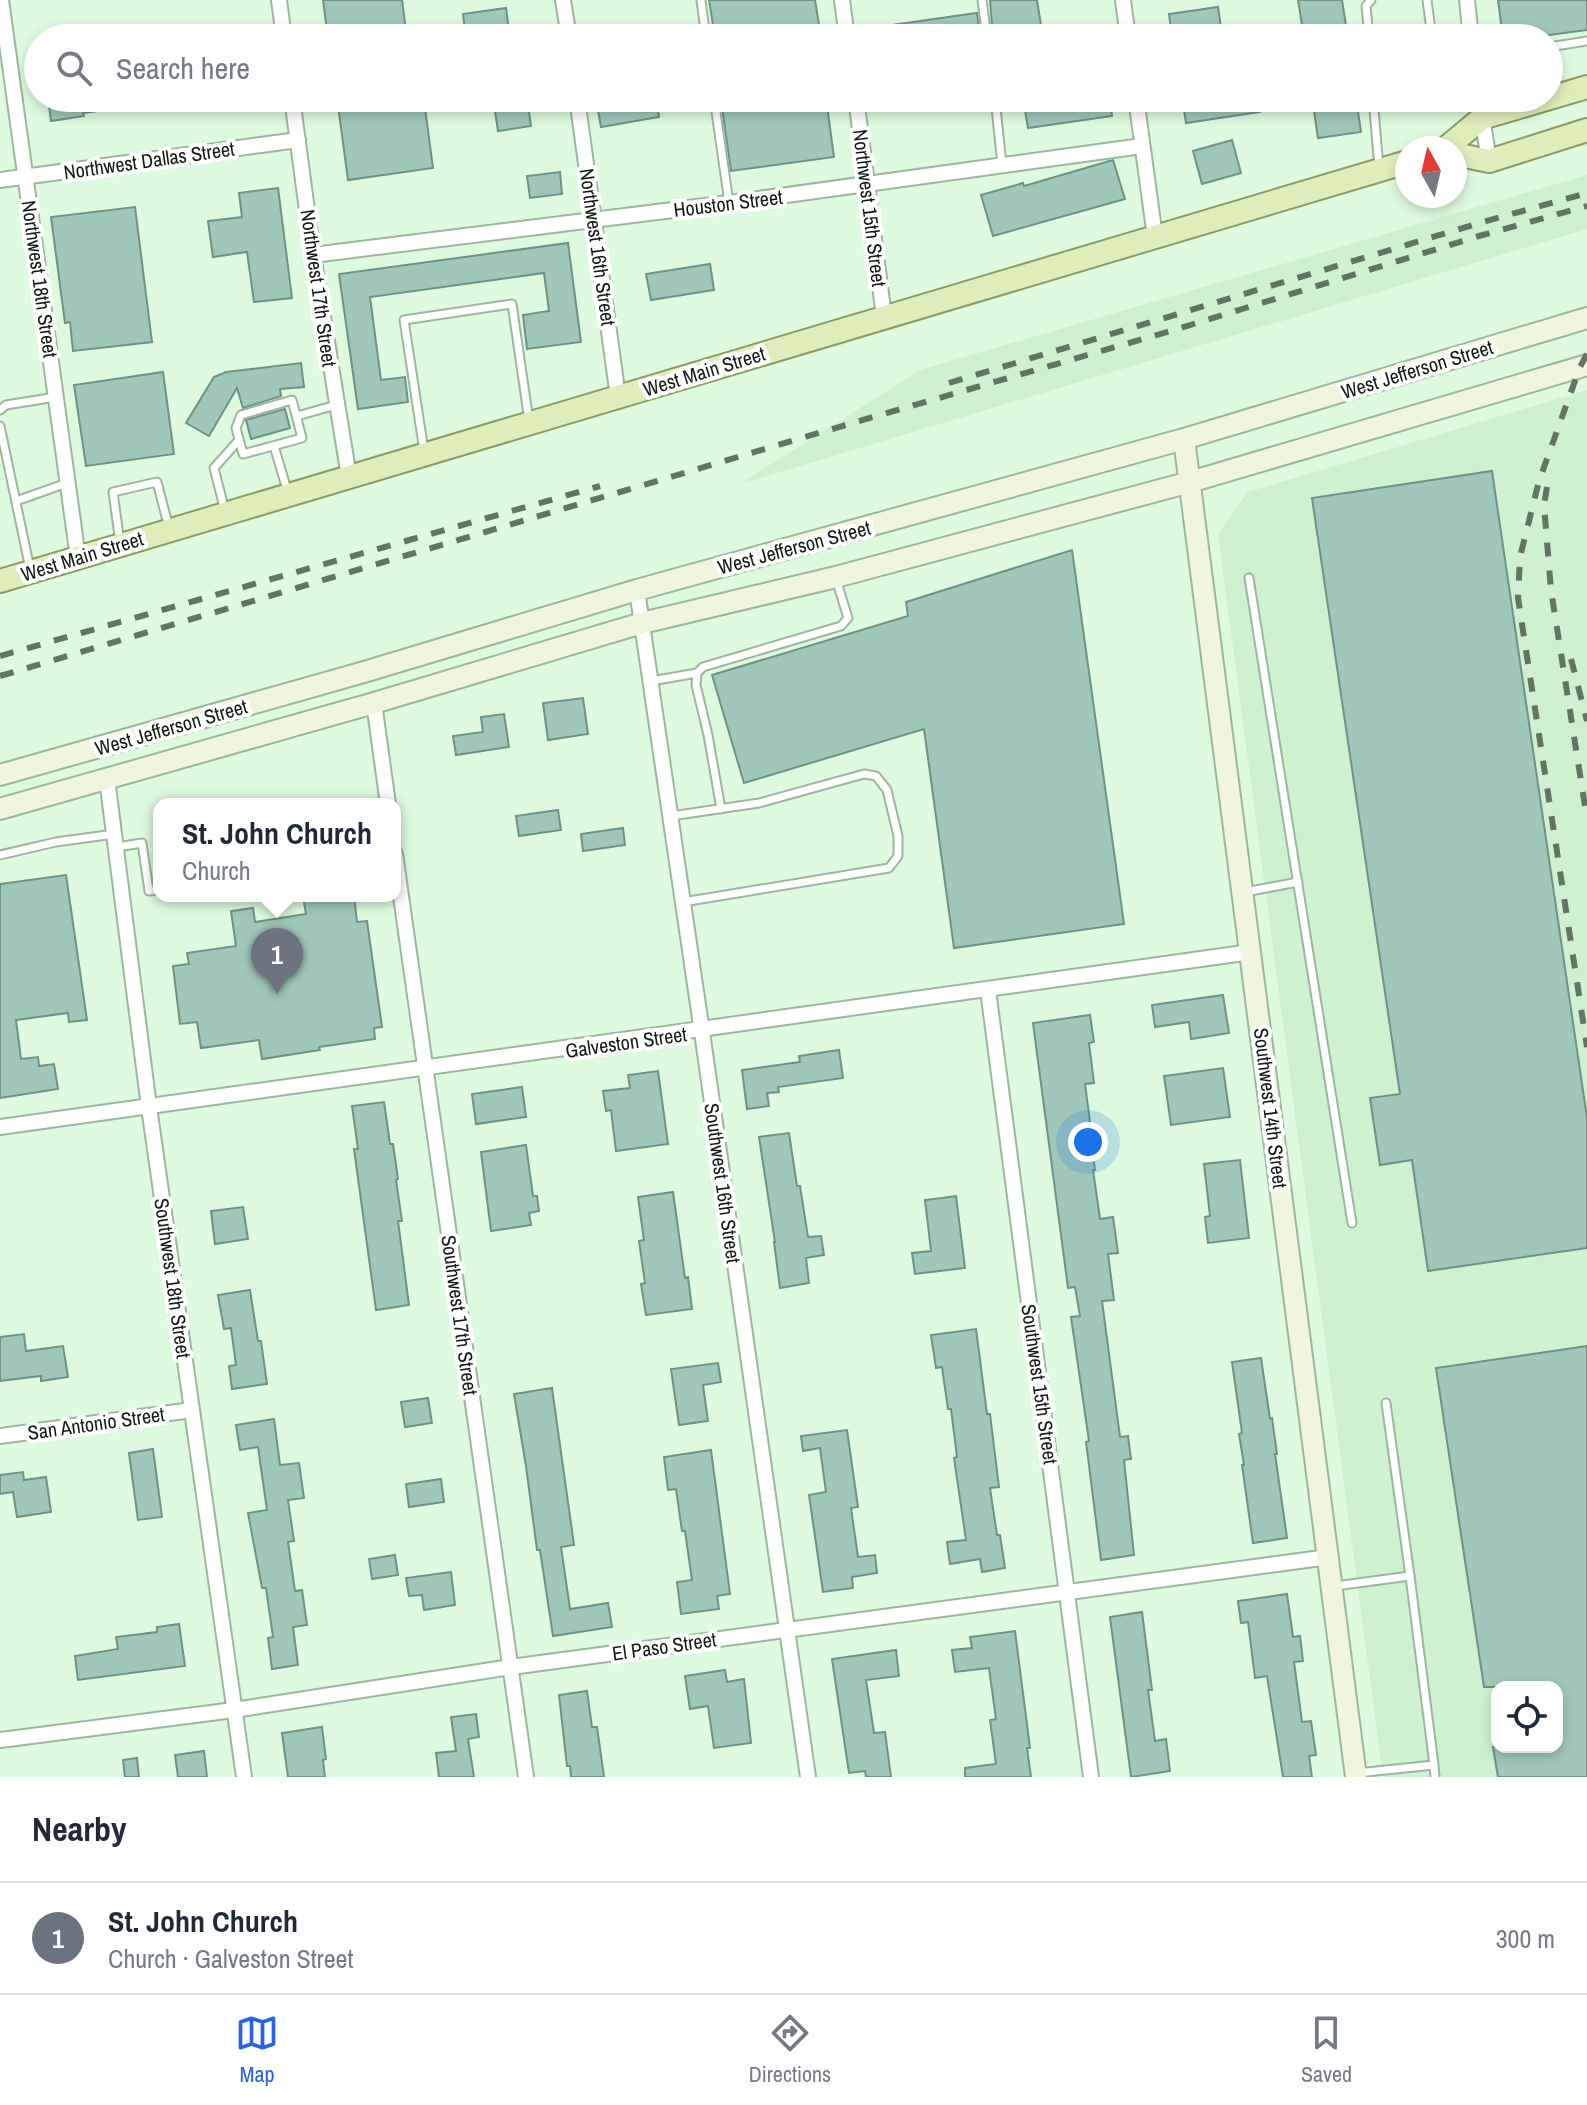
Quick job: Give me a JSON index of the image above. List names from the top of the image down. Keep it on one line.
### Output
{"streets":{"main road":["West Jefferson Street","West Main Street","Southwest 14th Street"],"street":["Northwest Dallas Street","Houston Street","Northwest 15th Street","Northwest 16th Street","Northwest 18th Street","Northwest 17th Street","Galveston Street","Southwest 16th Street","Southwest 18th Street","Southwest 17th Street","Southwest 15th Street","San Antonio Street","El Paso Street"]},"crossings":[["Northwest Dallas Street","Northwest 18th Street"],["Northwest Dallas Street","Northwest 17th Street"],["Houston Street","Northwest 15th Street"],["Houston Street","Northwest 16th Street"],["Houston Street","Northwest 17th Street"],["Northwest 15th Street","West Main Street"],["Northwest 16th Street","West Main Street"],["Northwest 18th Street","West Main Street"],["Northwest 17th Street","West Main Street"],["West Jefferson Street","Southwest 14th Street"],["West Jefferson Street","Southwest 16th Street"],["West Jefferson Street","Southwest 18th Street"],["Galveston Street","Southwest 14th Street"],["Galveston Street","Southwest 16th Street"],["Galveston Street","Southwest 18th Street"],["Galveston Street","Southwest 17th Street"],["Galveston Street","Southwest 15th Street"],["Southwest 14th Street","El Paso Street"],["Southwest 16th Street","El Paso Street"],["Southwest 18th Street","San Antonio Street"],["Southwest 18th Street","El Paso Street"],["Southwest 17th Street","El Paso Street"],["Southwest 15th Street","El Paso Street"]],"north":"top","page":{"search":"Search here","popup":["St. John Church","Church"],"pins":"1","heading":"Nearby","list":[{"mark":"1","name":"St. John Church","note":"Church · Galveston Street","value":"300 m"}],"nav":["Map","Directions","Saved"]}}
